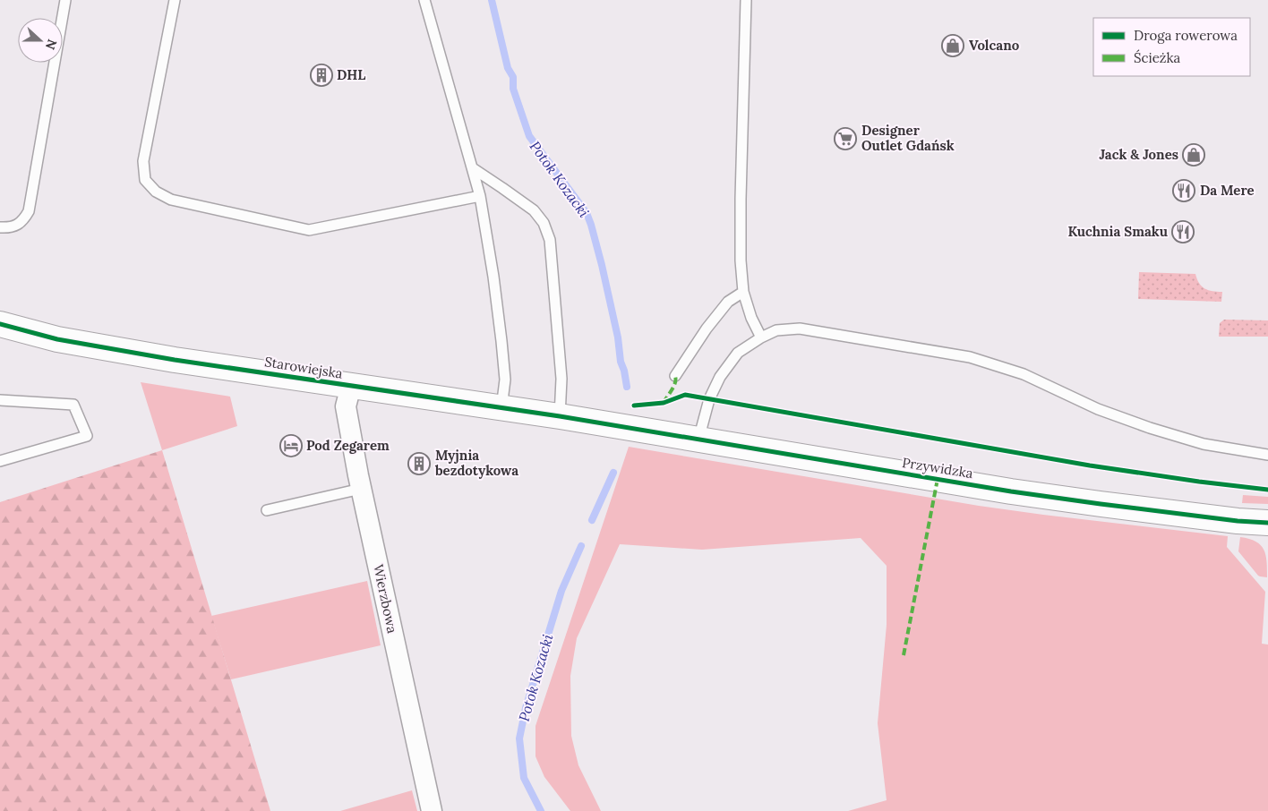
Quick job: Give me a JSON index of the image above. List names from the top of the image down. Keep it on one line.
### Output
{"streets":{"street":["Starowiejska","Przywidzka","Wierzbowa"]},"crossings":[["Starowiejska","Przywidzka"],["Starowiejska","Wierzbowa"]],"water":["Potok Kozacki"],"places":{"shop":["Volcano","Jack & Jones"],"building":["DHL","Myjnia bezdotykowa"],"supermarket":["Designer Outlet Gdańsk"],"restaurant":["Da Mere","Kuchnia Smaku"],"hotel":["Pod Zegarem"]},"legend":["Droga rowerowa","Ścieżka"],"north":"right"}
